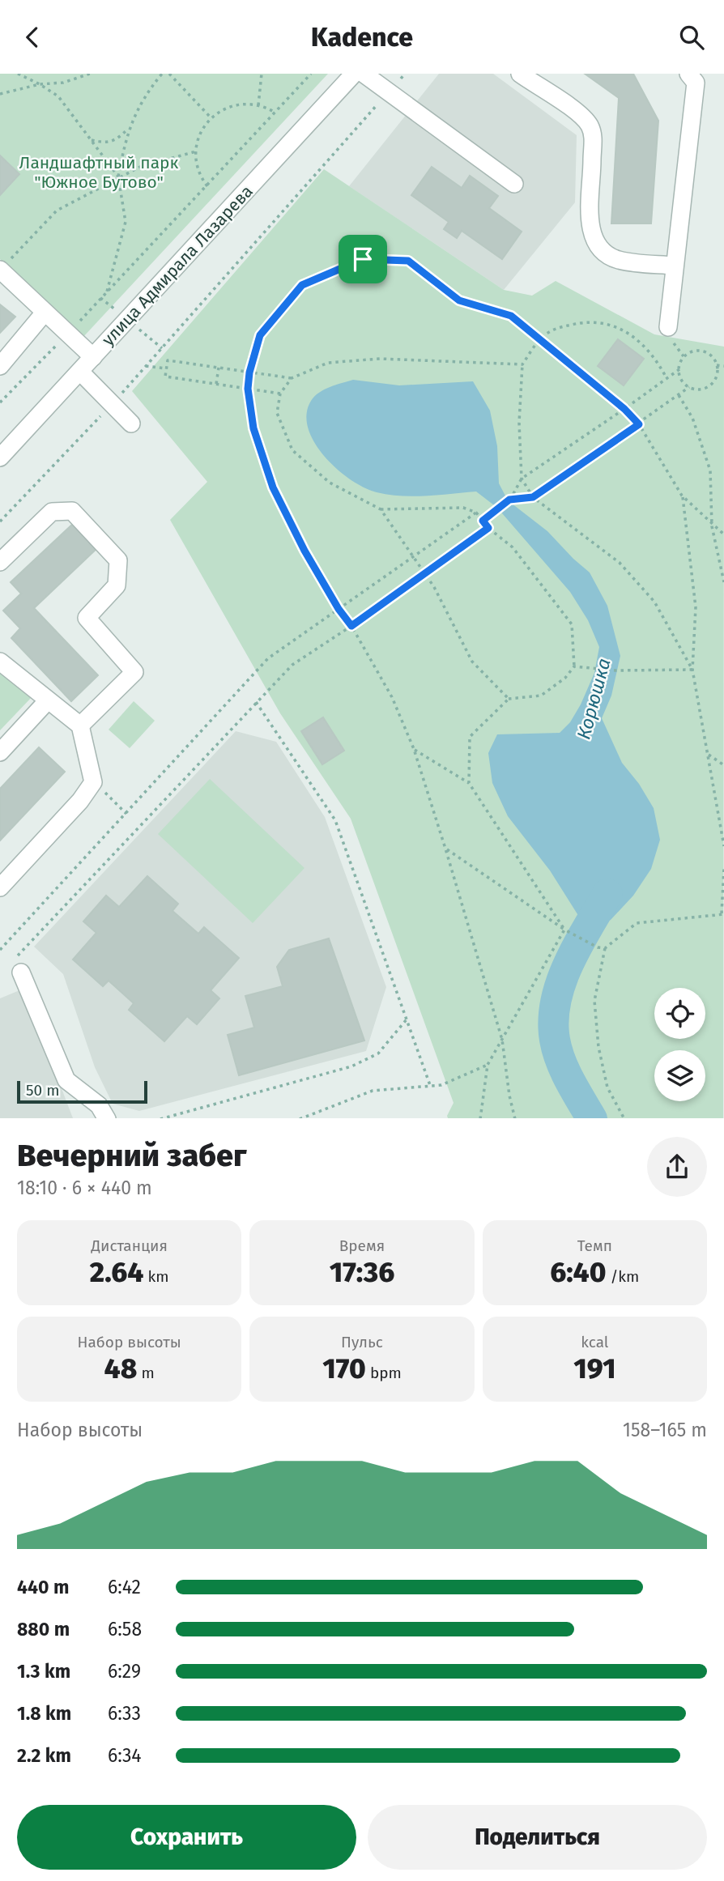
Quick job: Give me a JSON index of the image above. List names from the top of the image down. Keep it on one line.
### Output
{"streets":{"street":["улица Адмирала Лазарева"]},"water":["Корюшка"],"parks":["Ландшафтный парк \"Южное Бутово\""],"scale_bar":"50 m","page":{"header":"Kadence","scale":"50 m","heading":["Вечерний забег","18:10 · 6 × 440 m"],"stats":[["Дистанция","2.64 km"],["Время","17:36"],["Темп","6:40 /km"],["Набор высоты","48 m"],["Пульс","170 bpm"],["kcal","191"]],"chart":["Набор высоты","158–165 m"],"list":[{"name":"440 m","note":"6:42"},{"name":"880 m","note":"6:58"},{"name":"1.3 km","note":"6:29"},{"name":"1.8 km","note":"6:33"},{"name":"2.2 km","note":"6:34"}],"buttons":["Сохранить","Поделиться"]}}
